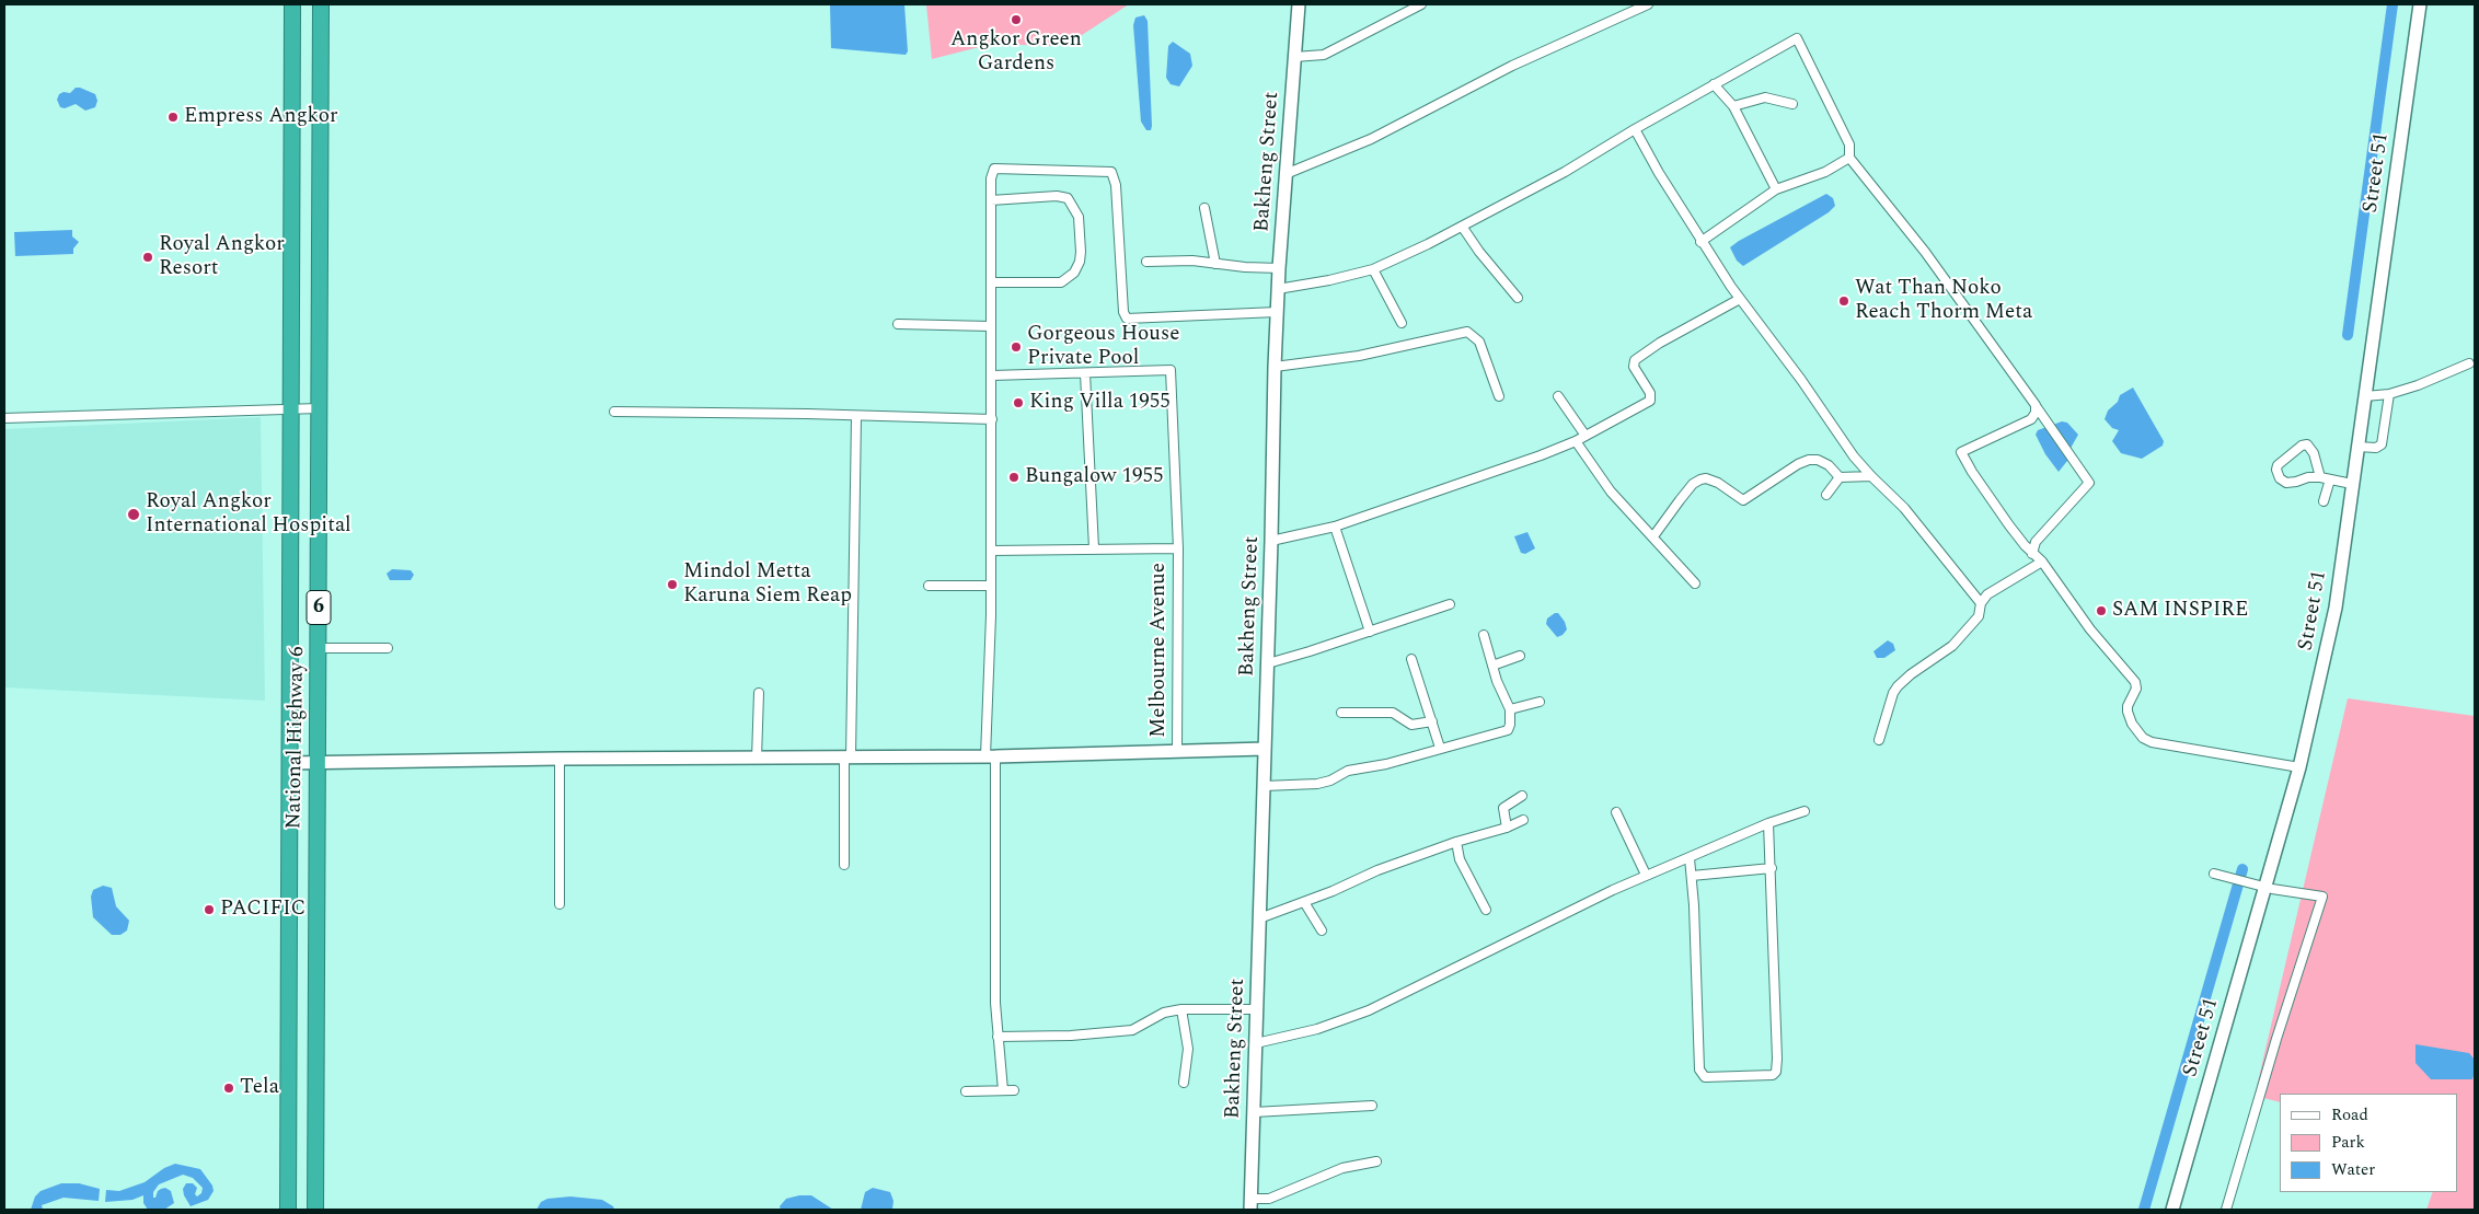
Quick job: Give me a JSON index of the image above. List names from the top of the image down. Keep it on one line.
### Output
{"streets":{"highway":["6","National Highway 6"],"street":["Bakheng Street","Street 51","Melbourne Avenue"]},"places":["Angkor Green Gardens","Empress Angkor","Royal Angkor Resort","Wat Than Noko Reach Thorm Meta","Gorgeous House Private Pool","King Villa 1955","Bungalow 1955","Royal Angkor International Hospital","Mindol Metta Karuna Siem Reap","SAM INSPIRE","PACIFIC","Tela"],"legend":["Road","Park","Water"]}
